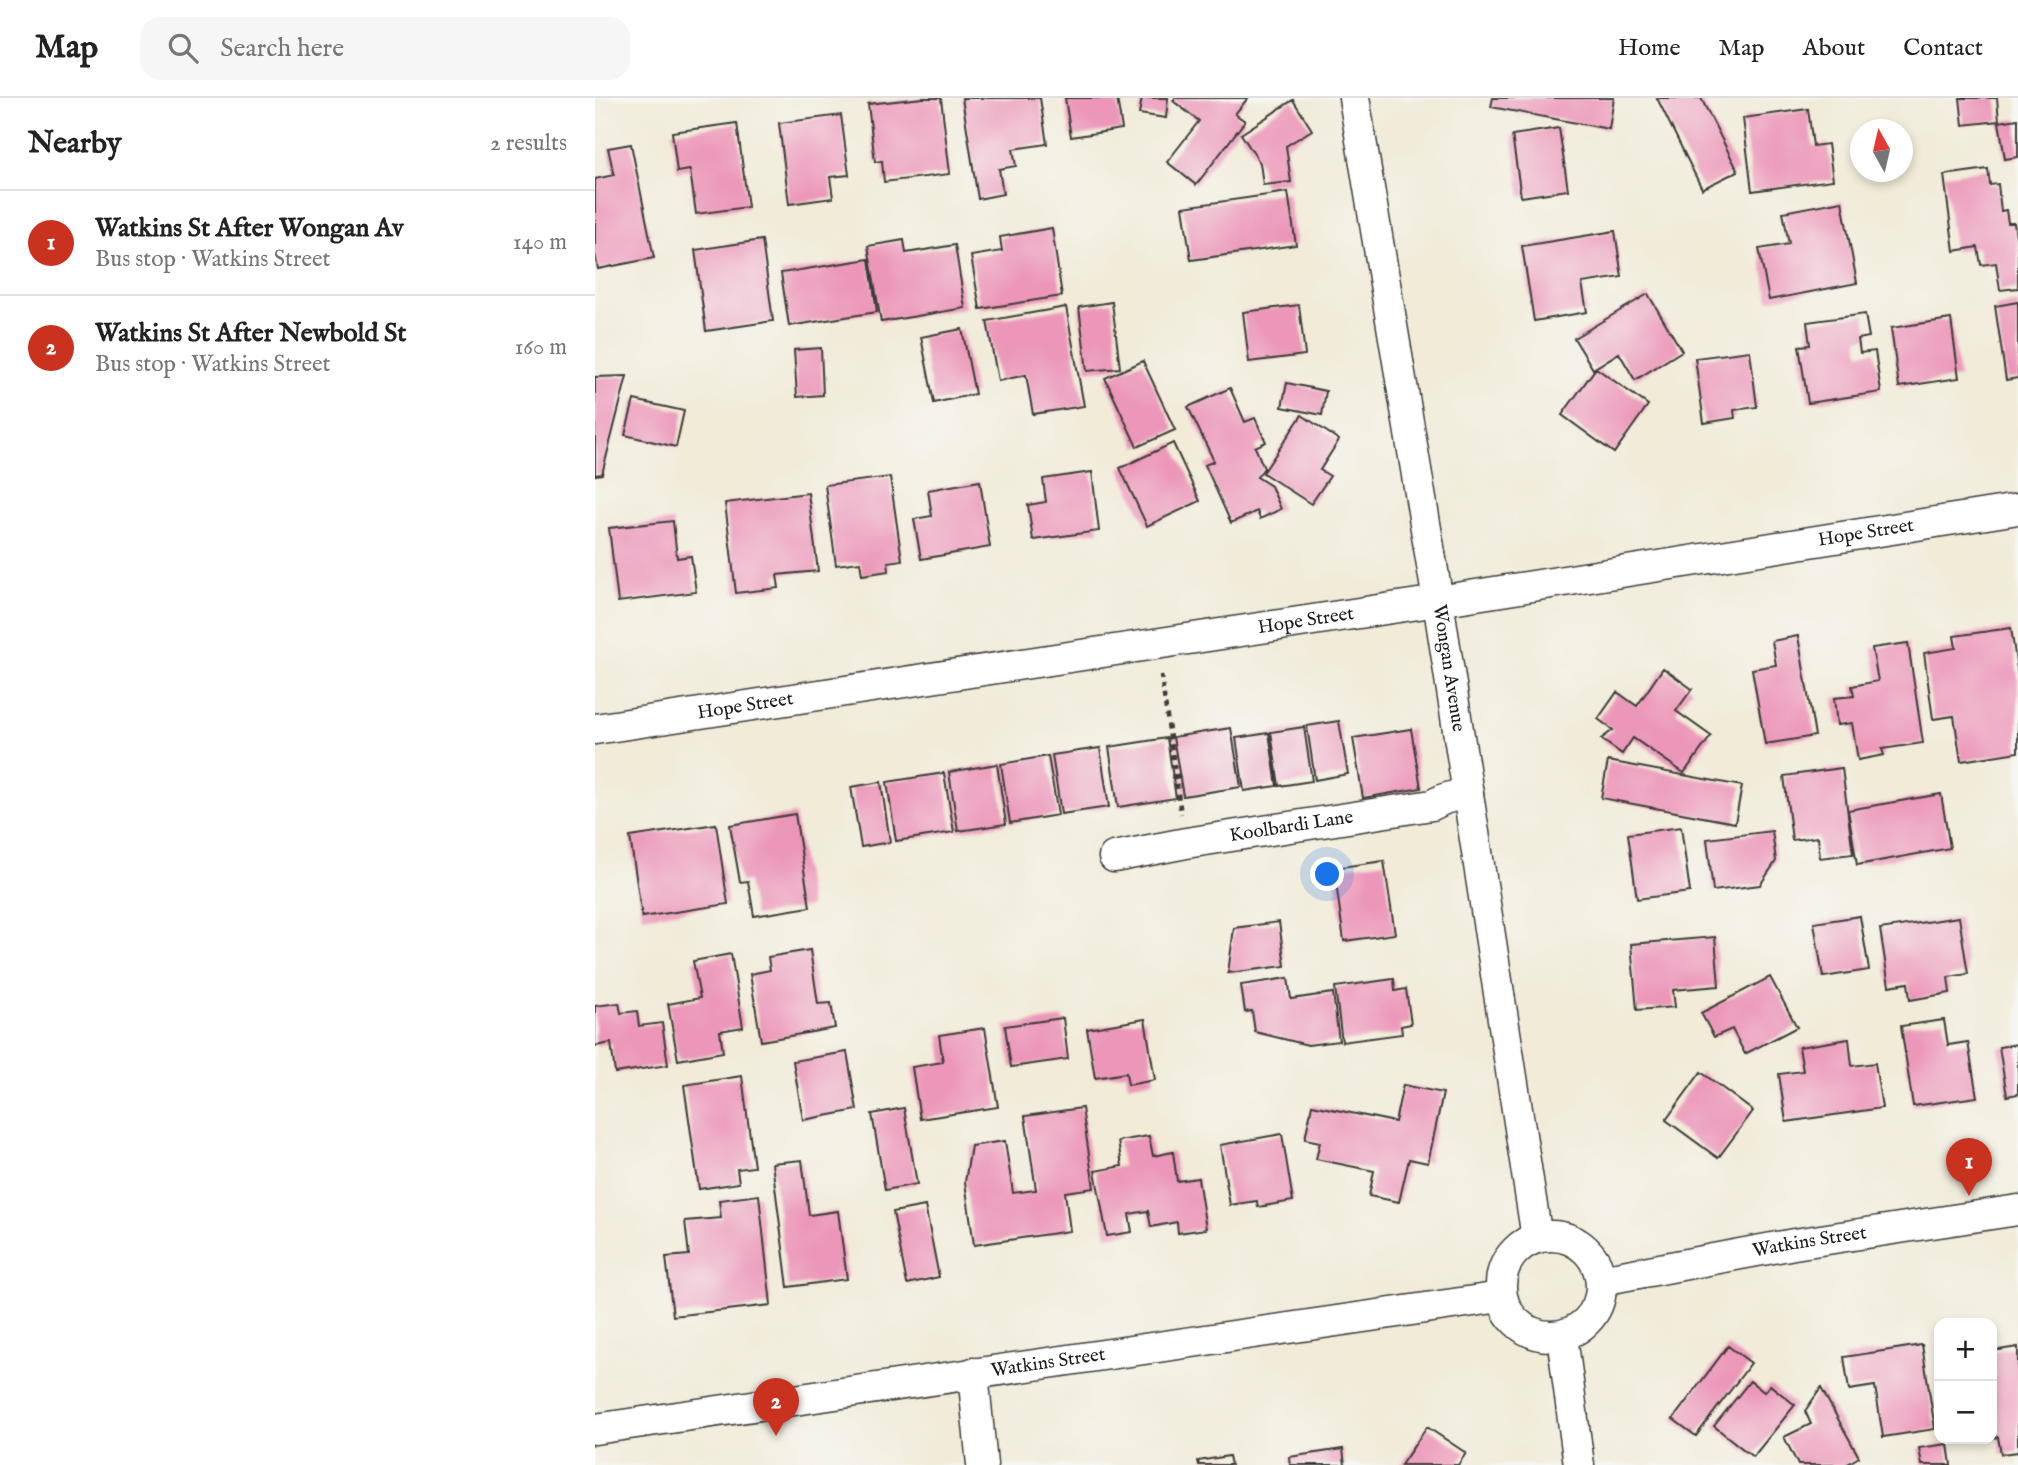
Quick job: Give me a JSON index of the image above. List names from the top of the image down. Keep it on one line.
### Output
{"streets":{"street":["Hope Street","Wongan Avenue","Koolbardi Lane","Watkins Street"]},"crossings":[["Hope Street","Wongan Avenue"],["Wongan Avenue","Koolbardi Lane"],["Wongan Avenue","Watkins Street"]],"north":"top","page":{"header":"Map","search":"Search here","nav":["Home","Map","About","Contact"],"heading":["Nearby","2 results"],"list":[{"mark":"1","name":"Watkins St After Wongan Av","note":"Bus stop · Watkins Street","value":"140 m"},{"mark":"2","name":"Watkins St After Newbold St","note":"Bus stop · Watkins Street","value":"160 m"}],"pins":["1","2"],"map_buttons":["+","−"]}}
